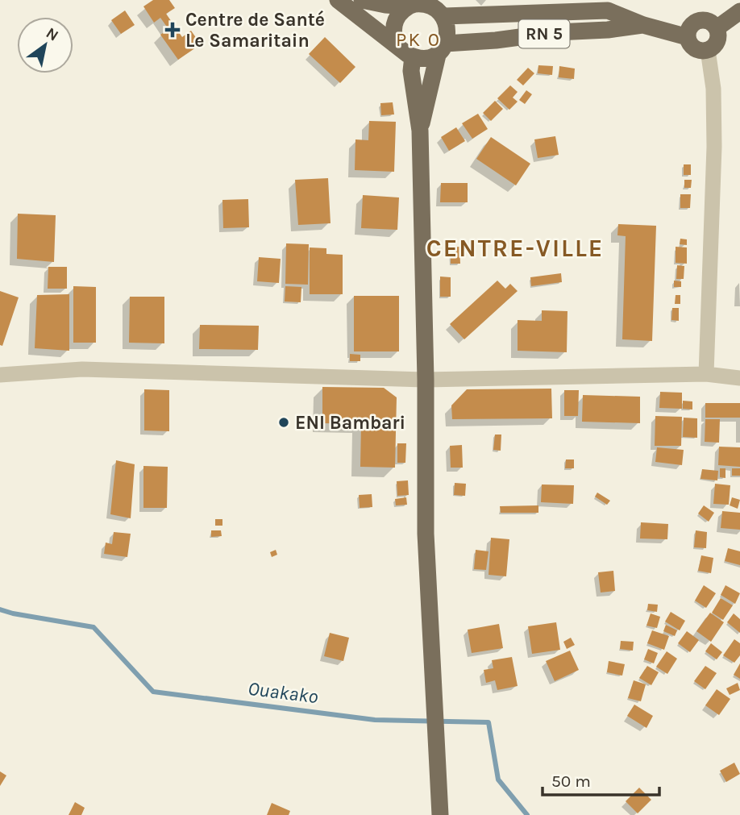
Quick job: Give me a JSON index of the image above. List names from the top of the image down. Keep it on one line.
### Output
{"streets":{"main road":["RN 5"]},"districts":["PK 0","CENTRE-VILLE"],"water":["Ouakako"],"places":{"health":["Centre de Santé Le Samaritain"],"other":["ENI Bambari"]},"scale_bar":"50 m","north":"top right"}
